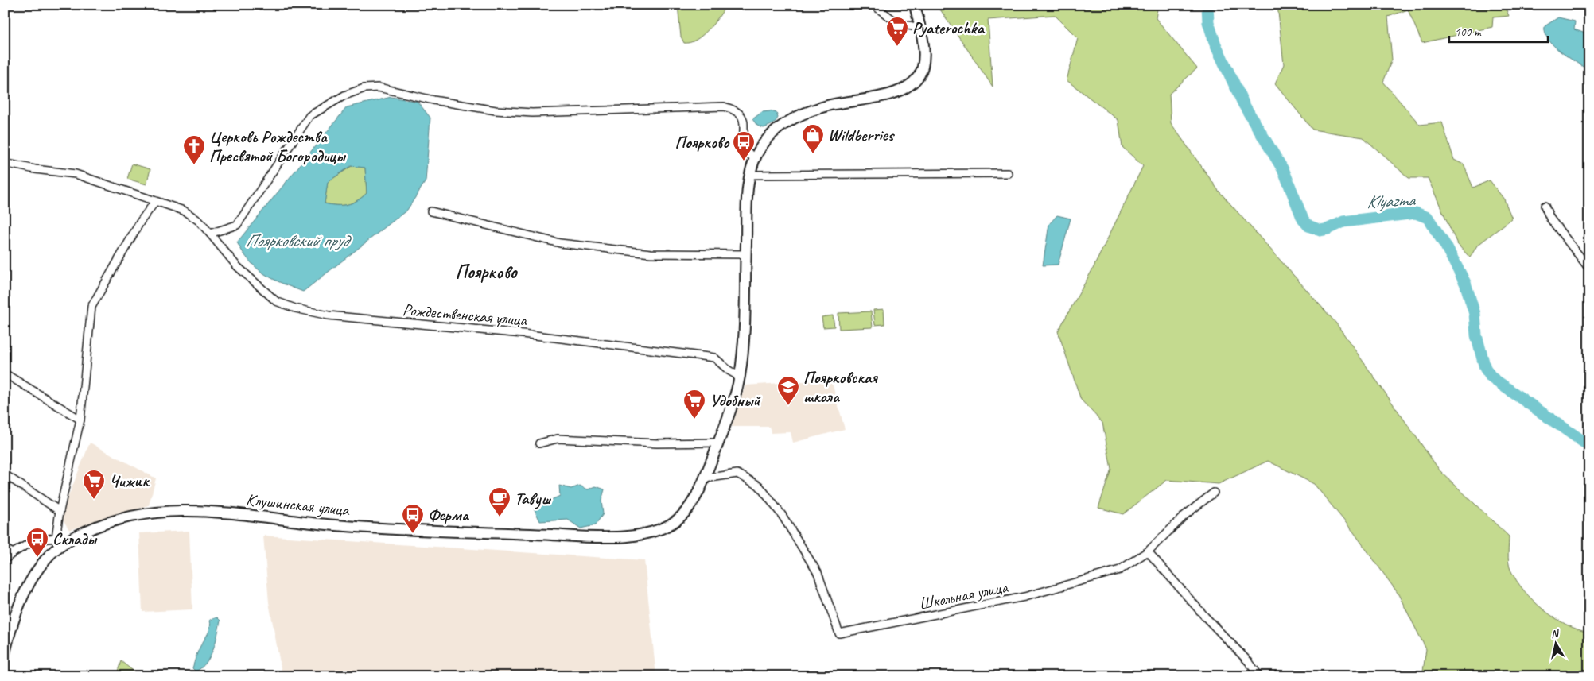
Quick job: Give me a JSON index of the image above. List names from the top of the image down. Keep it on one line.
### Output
{"streets":{"main road":["Клушинская улица"],"street":["Рождественская улица","Школьная улица"]},"crossings":[["Рождественская улица","Клушинская улица"],["Клушинская улица","Школьная улица"]],"districts":["Поярково"],"water":["Klyazma","Поярковский пруд"],"places":{"supermarket":["Pyaterochka","Удобный","Чижик"],"shop":["Wildberries"],"bus stop":["Поярково","Ферма","Склады"],"church":["Церковь Рождества Пресвятой Богородицы"],"school or university":["Поярковская школа"],"cafe":["Тавуш"]},"scale_bar":"100 m","north":"top"}
